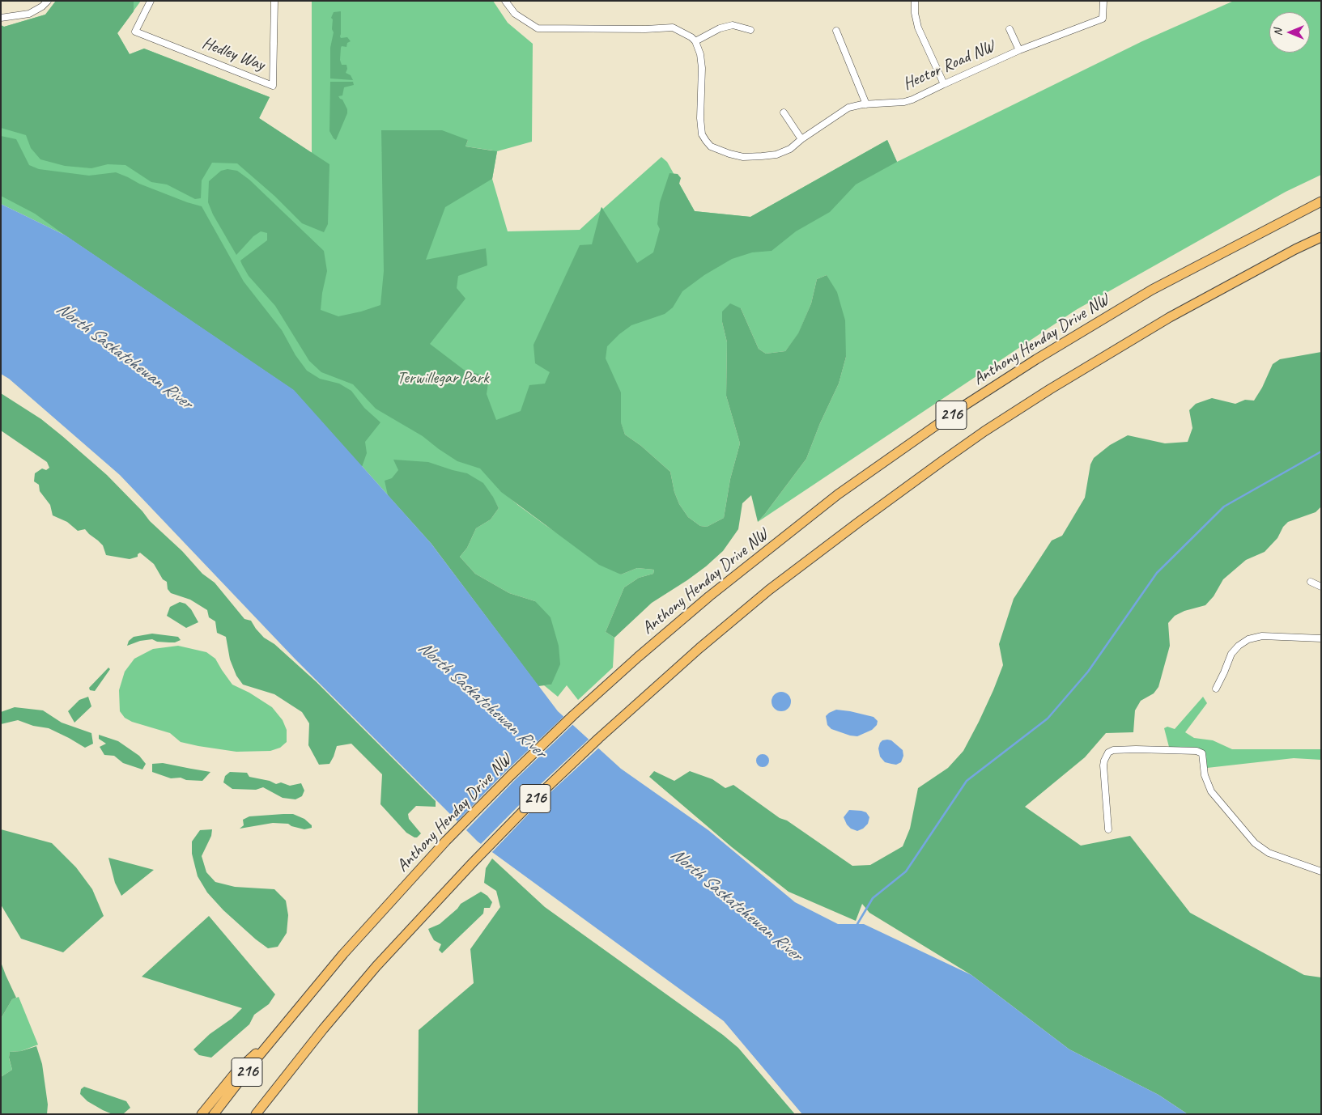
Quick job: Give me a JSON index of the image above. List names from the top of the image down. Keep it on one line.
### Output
{"streets":{"highway":["Anthony Henday Drive NW","216"],"street":["Hedley Way","Hector Road NW"]},"water":["North Saskatchewan River"],"parks":["Terwillegar Park"],"north":"left"}
